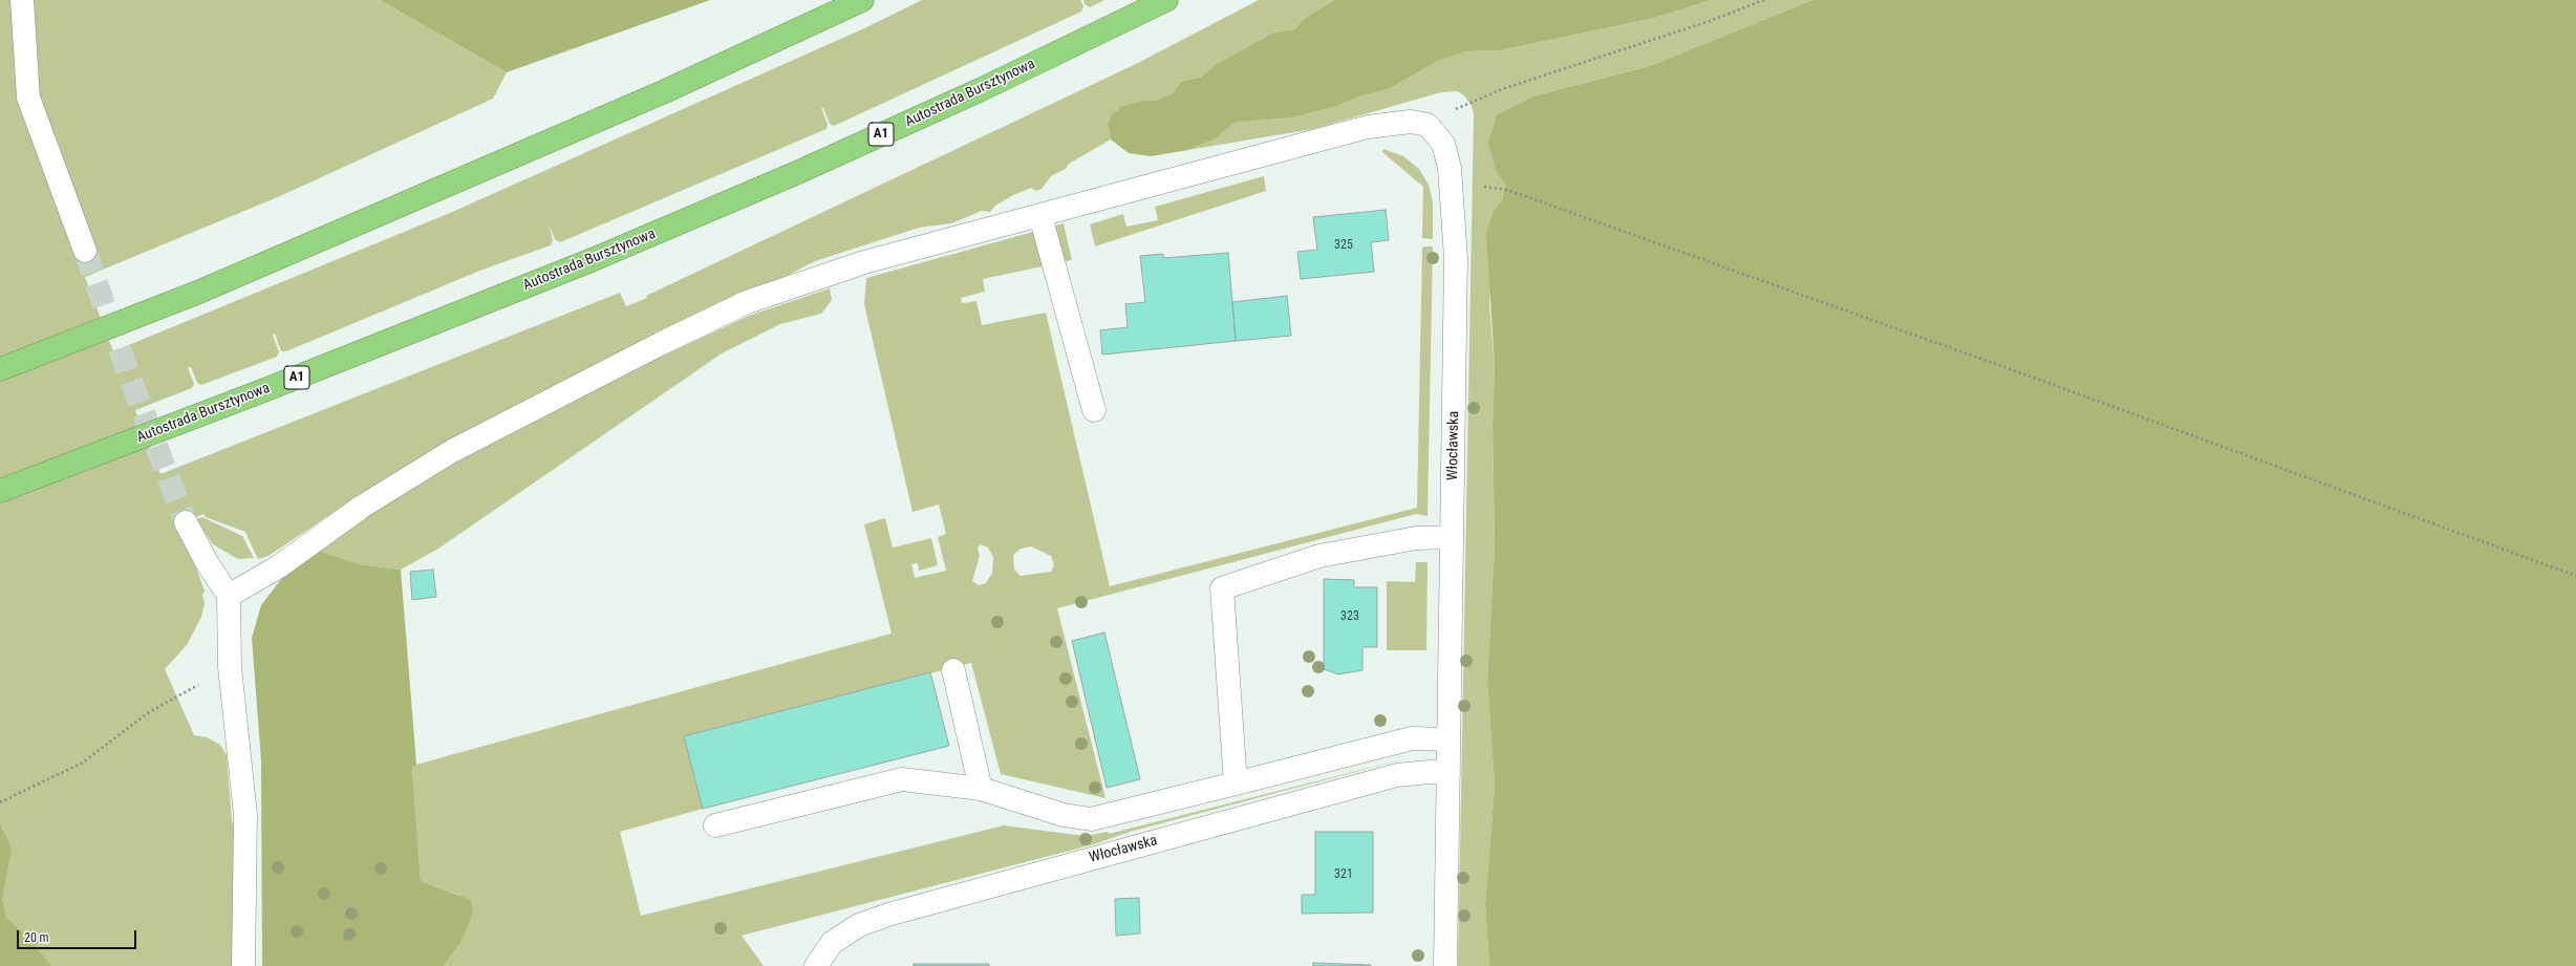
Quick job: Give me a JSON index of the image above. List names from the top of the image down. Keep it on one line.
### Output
{"streets":{"highway":["Autostrada Bursztynowa","A1"],"street":["Włocławska"]},"house_numbers":["325","323","321"],"scale_bar":"20 m"}
